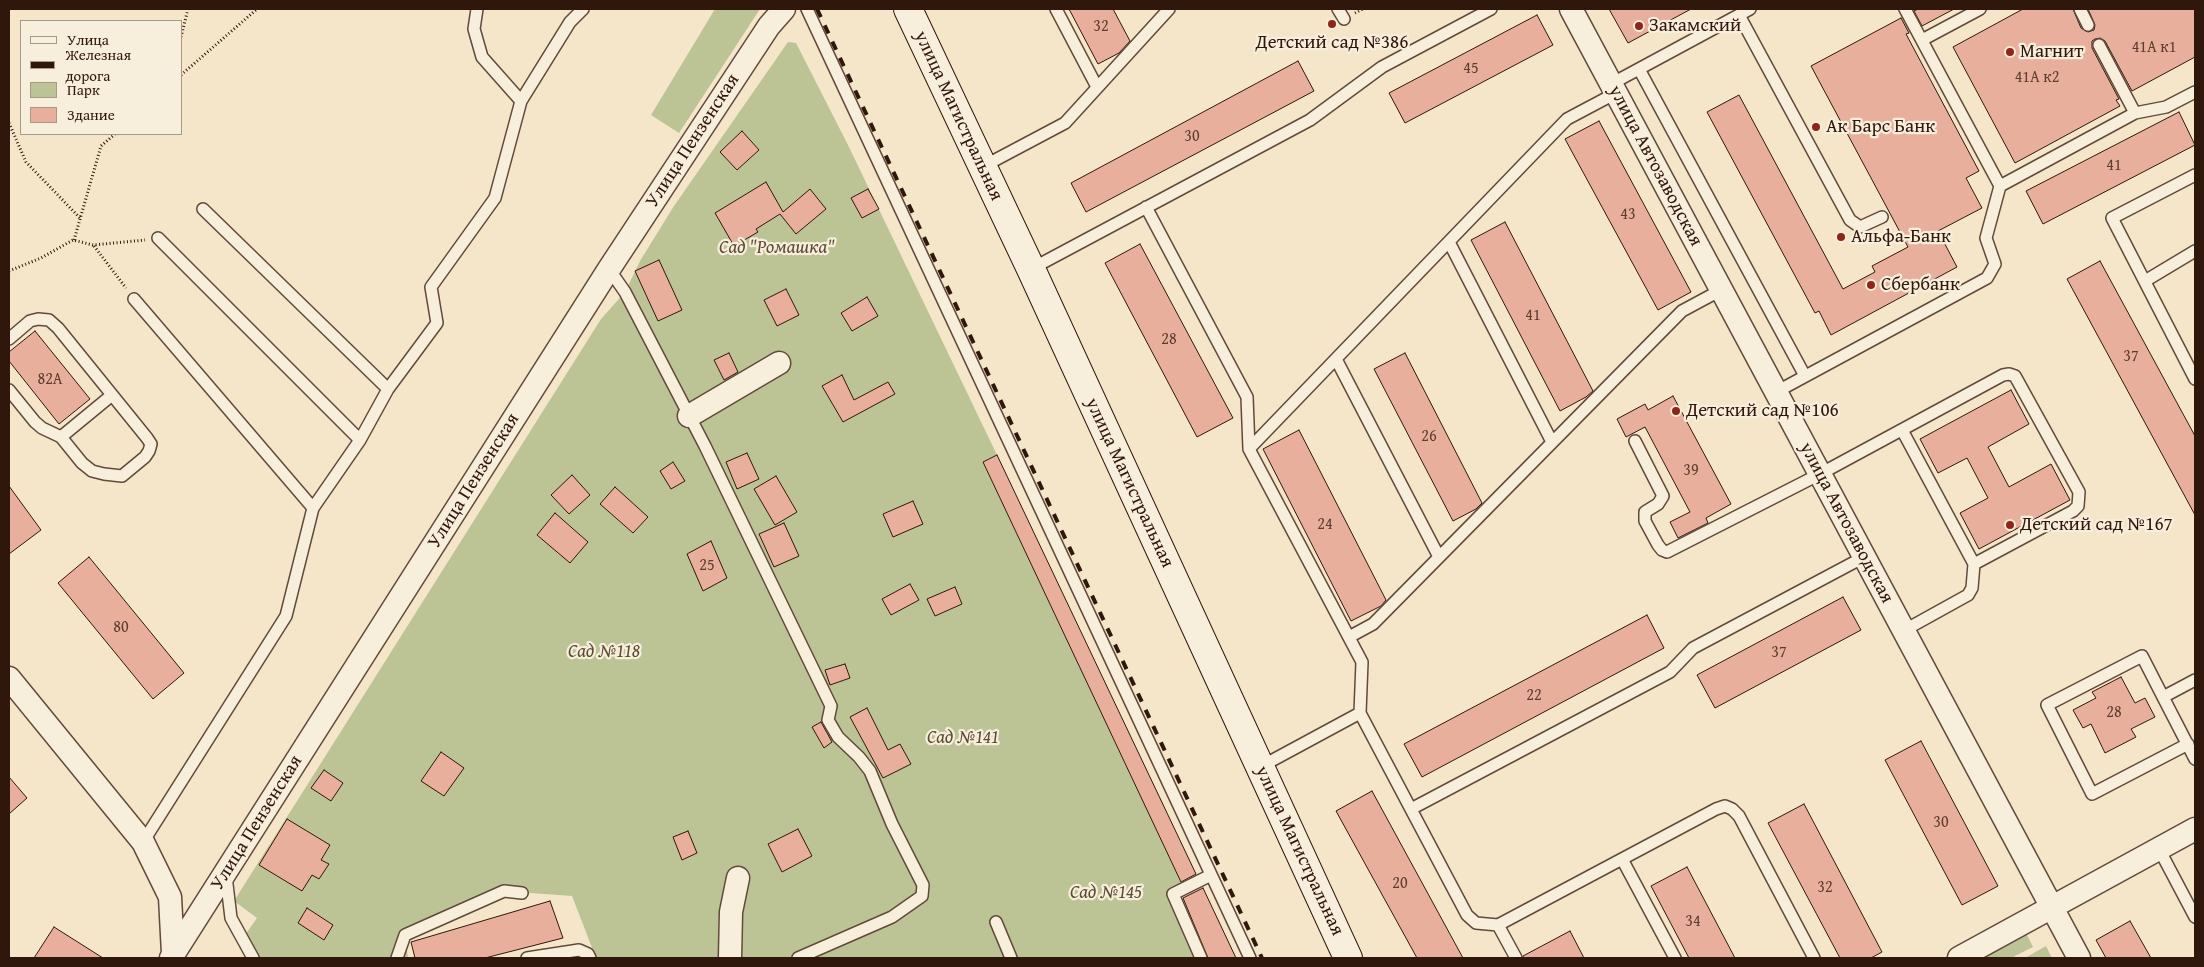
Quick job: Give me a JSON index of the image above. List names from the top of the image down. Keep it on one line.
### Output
{"streets":{"main road":["улица Магистральная"],"street":["Улица Пензенская","улица Автозаводская"]},"parks":["Сад \"Ромашка\"","Сад №118","Сад №141","Сад №145"],"places":["Детский сад №386","Закамский","Магнит","Ак Барс Банк","Альфа-Банк","Сбербанк","Детский сад №106","Детский сад №167"],"house_numbers":["32","41А к1","45","41А к2","30","41","43","41","28","37","82А","26","39","24","25","80","37","22","28","30","20","32","34"],"legend":["Улица","Железная дорога","Парк","Здание"]}
